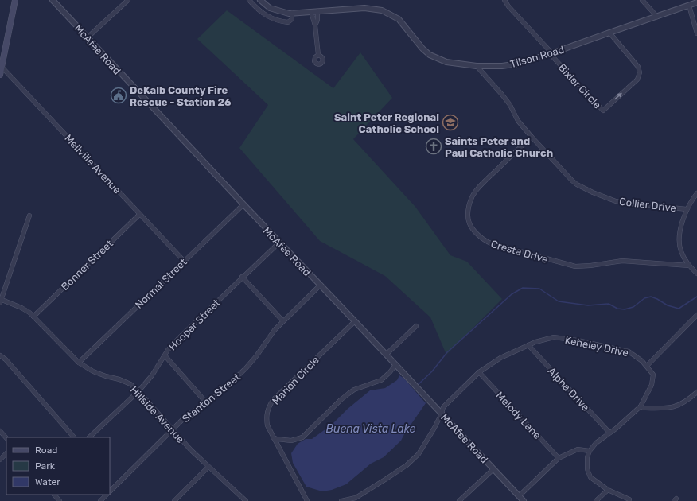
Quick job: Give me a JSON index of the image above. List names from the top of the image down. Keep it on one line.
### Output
{"streets":{"street":["McAfee Road","Tilson Road","Bixler Circle","Mellville Avenue","Collier Drive","Cresta Drive","Bonner Street","Normal Street","Hooper Street","Keheley Drive","Marion Circle","Alpha Drive","Stanton Street","Hillside Avenue","Melody Lane"]},"crossings":[["McAfee Road","Normal Street"],["McAfee Road","Hooper Street"],["McAfee Road","Keheley Drive"],["McAfee Road","Marion Circle"],["McAfee Road","Stanton Street"],["Tilson Road","Bixler Circle"],["Tilson Road","Collier Drive"],["Mellville Avenue","Bonner Street"],["Mellville Avenue","Normal Street"],["Collier Drive","Cresta Drive"],["Bonner Street","Hillside Avenue"],["Normal Street","Hillside Avenue"],["Hooper Street","Hillside Avenue"],["Keheley Drive","Alpha Drive"],["Keheley Drive","Melody Lane"],["Stanton Street","Hillside Avenue"]],"water":["Buena Vista Lake"],"places":{"public building":["DeKalb County Fire Rescue - Station 26"],"school or university":["Saint Peter Regional Catholic School"],"church":["Saints Peter and Paul Catholic Church"]},"legend":["Road","Park","Water"]}
